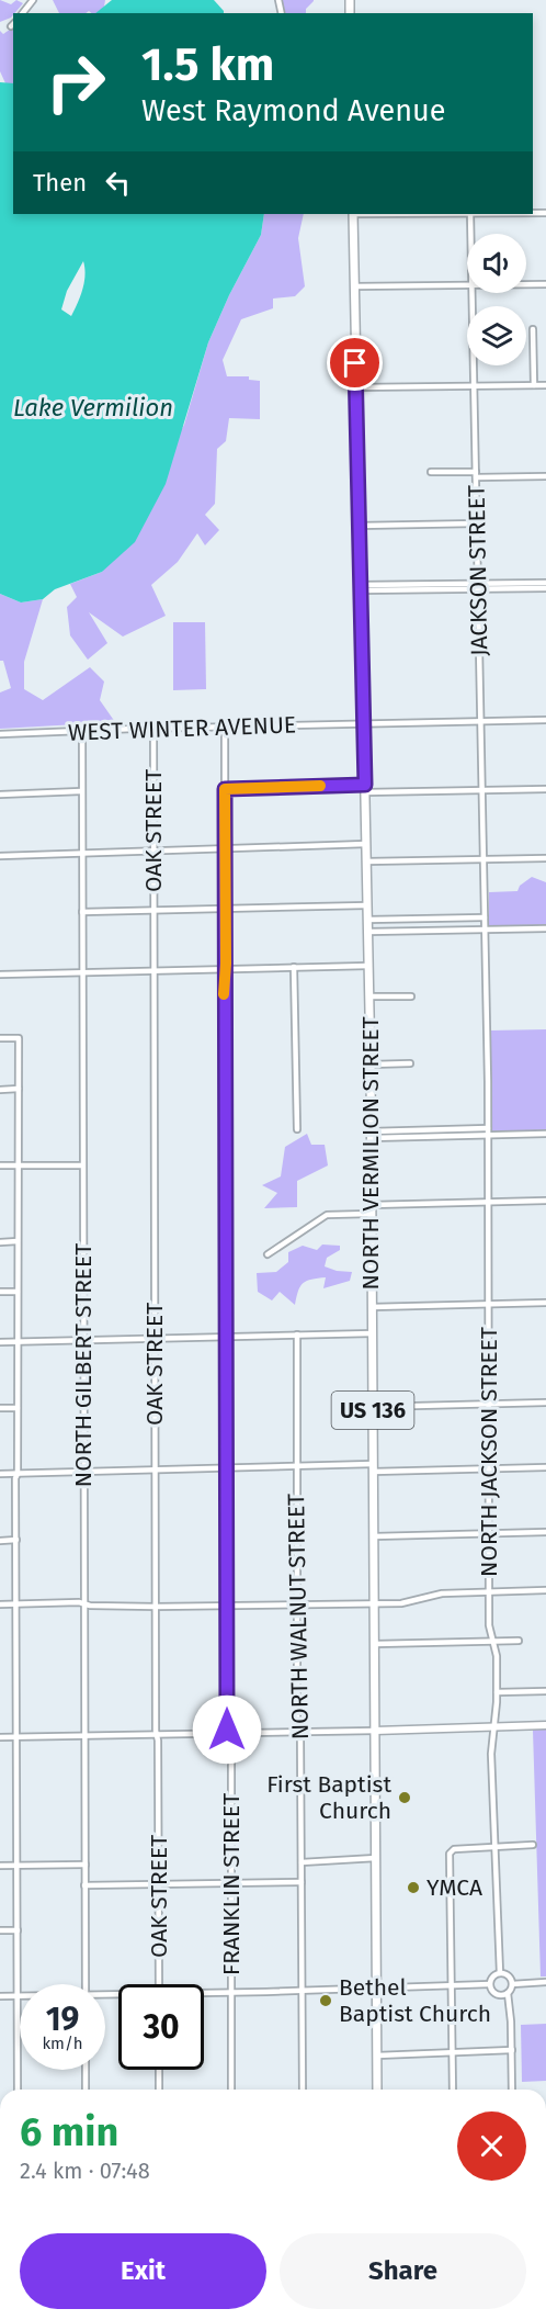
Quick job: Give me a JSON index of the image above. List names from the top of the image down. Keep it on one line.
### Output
{"streets":{"main road":["NORTH VERMILION STREET","US 136"],"street":["JACKSON STREET","WEST WINTER AVENUE","OAK STREET","NORTH GILBERT STREET","NORTH JACKSON STREET","NORTH WALNUT STREET","FRANKLIN STREET"]},"crossings":[["JACKSON STREET","WEST WINTER AVENUE"],["JACKSON STREET","NORTH JACKSON STREET"],["WEST WINTER AVENUE","OAK STREET"],["WEST WINTER AVENUE","NORTH VERMILION STREET"],["WEST WINTER AVENUE","NORTH GILBERT STREET"],["WEST WINTER AVENUE","FRANKLIN STREET"]],"water":["Lake Vermilion"],"places":["First Baptist Church","YMCA","Bethel Baptist Church"],"page":{"turn":["1.5 km","West Raymond Avenue"],"then":"Then","speed":"19 km/h","limit":"30","heading":["6 min","2.4 km · 07:48"],"buttons":["Exit","Share"]}}
